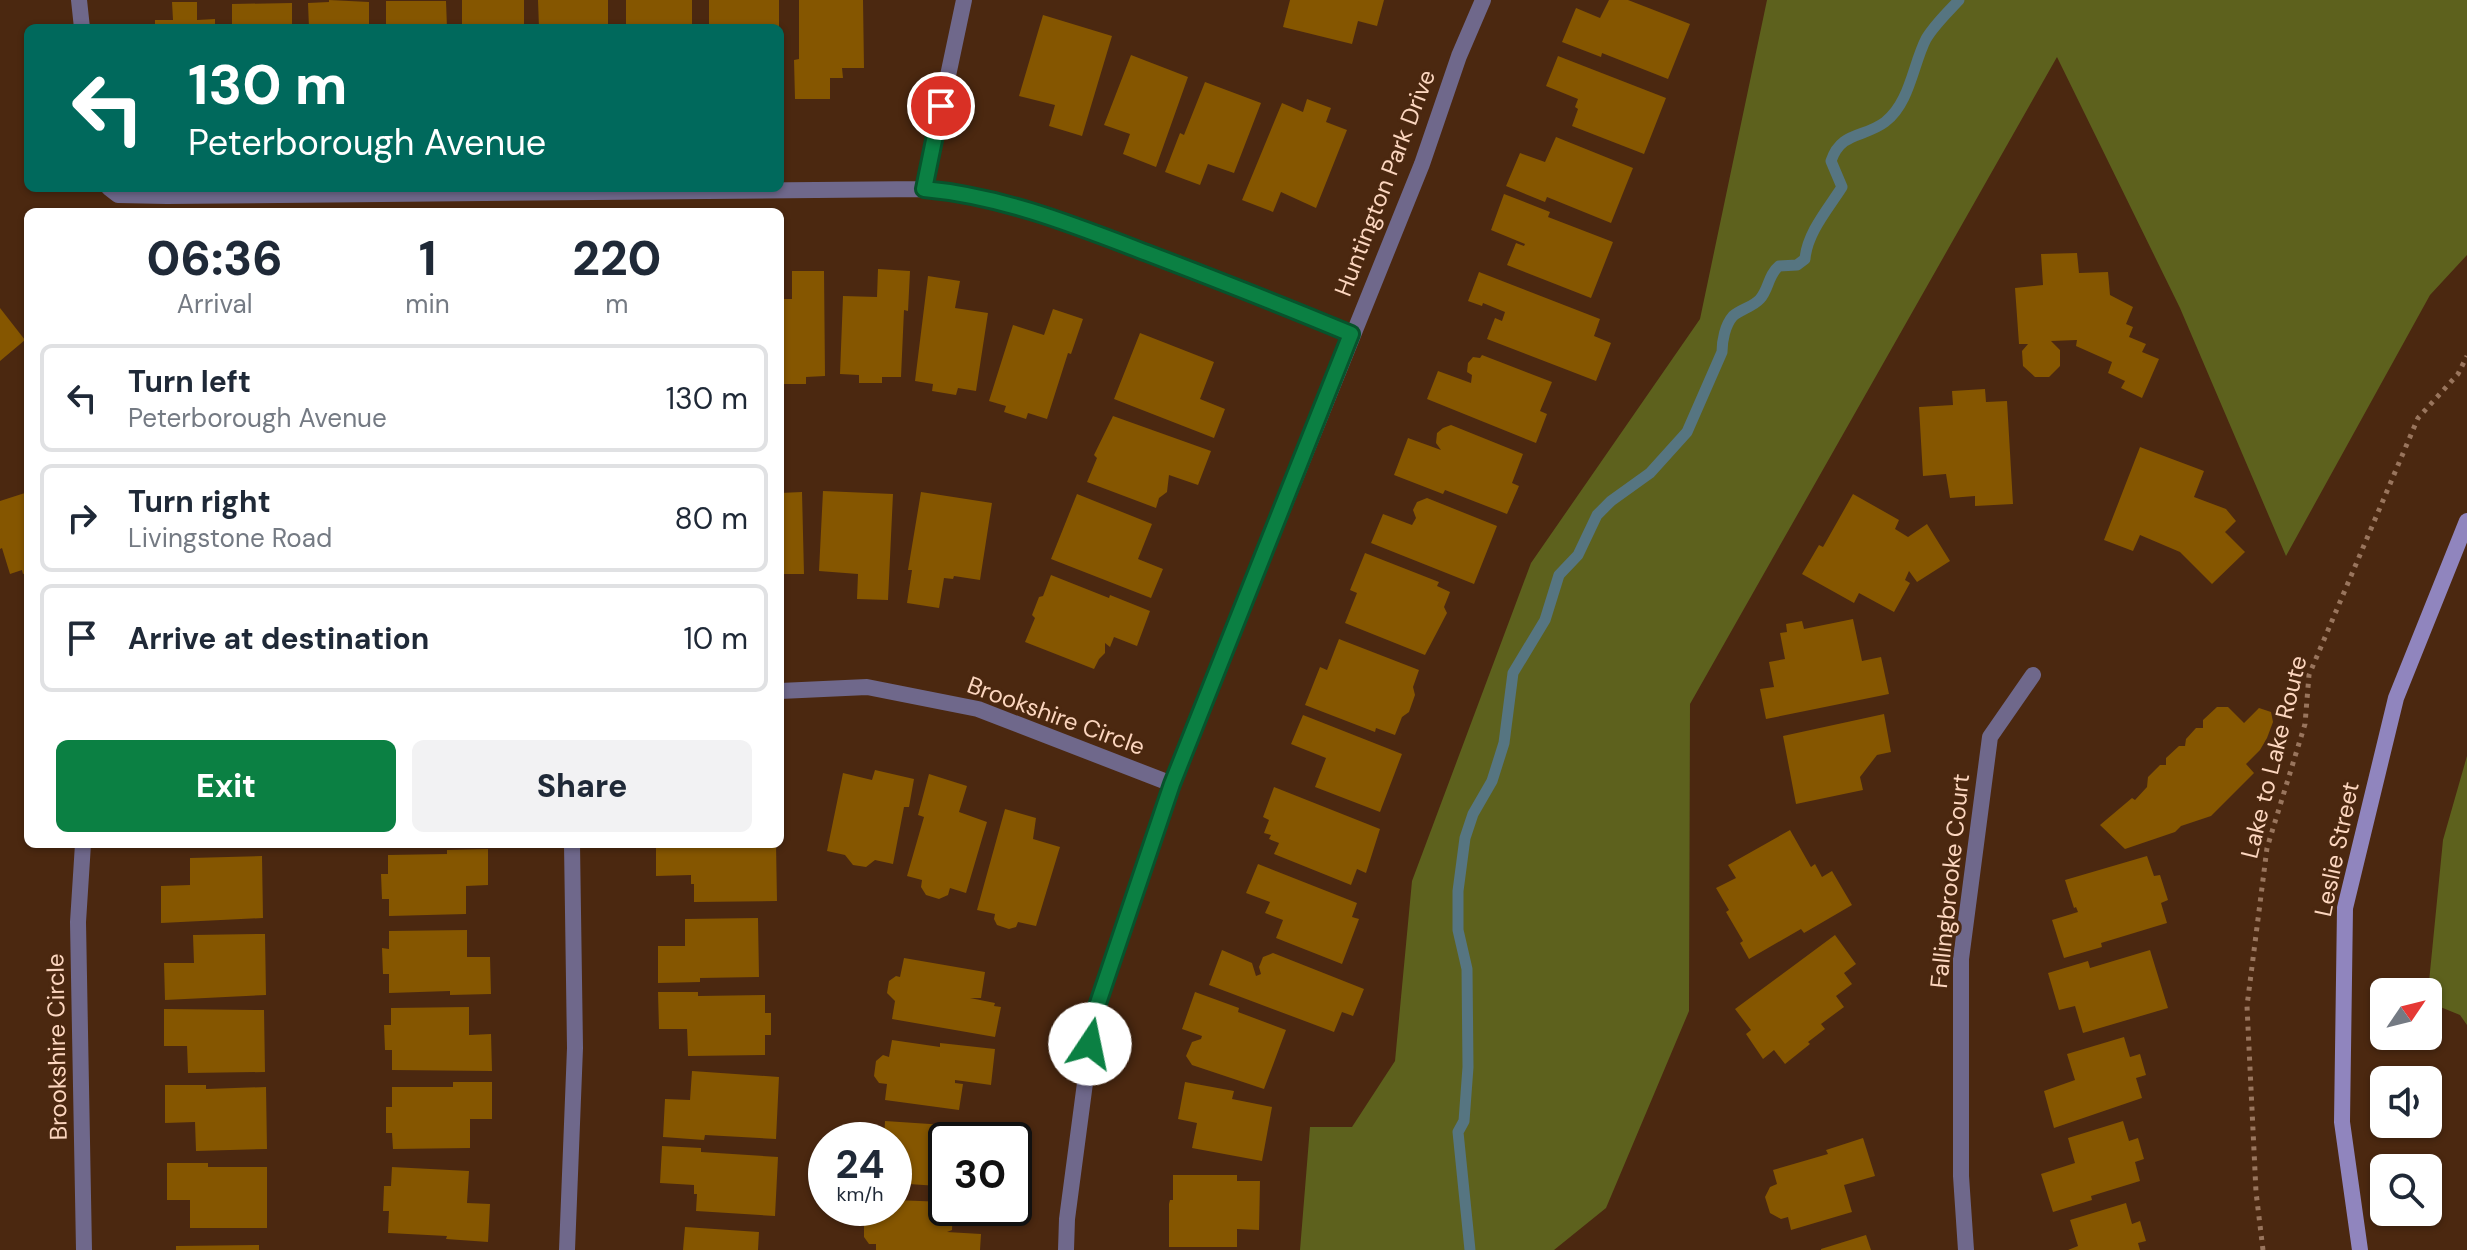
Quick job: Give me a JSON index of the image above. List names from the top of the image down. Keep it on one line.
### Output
{"streets":{"main road":["Leslie Street"],"street":["Huntington Park Drive","Brookshire Circle","Fallingbrooke Court"],"path":["Lake to Lake Route"]},"crossings":[["Huntington Park Drive","Brookshire Circle"]],"north":"top right","page":{"turn":["130 m","Peterborough Avenue"],"eta":["06:36","Arrival","1","min","220","m"],"list":[{"name":"Turn left","note":"Peterborough Avenue","value":"130 m"},{"name":"Turn right","note":"Livingstone Road","value":"80 m"},{"name":"Arrive at destination","value":"10 m"}],"buttons":["Exit","Share"],"speed":"24 km/h","limit":"30"}}
